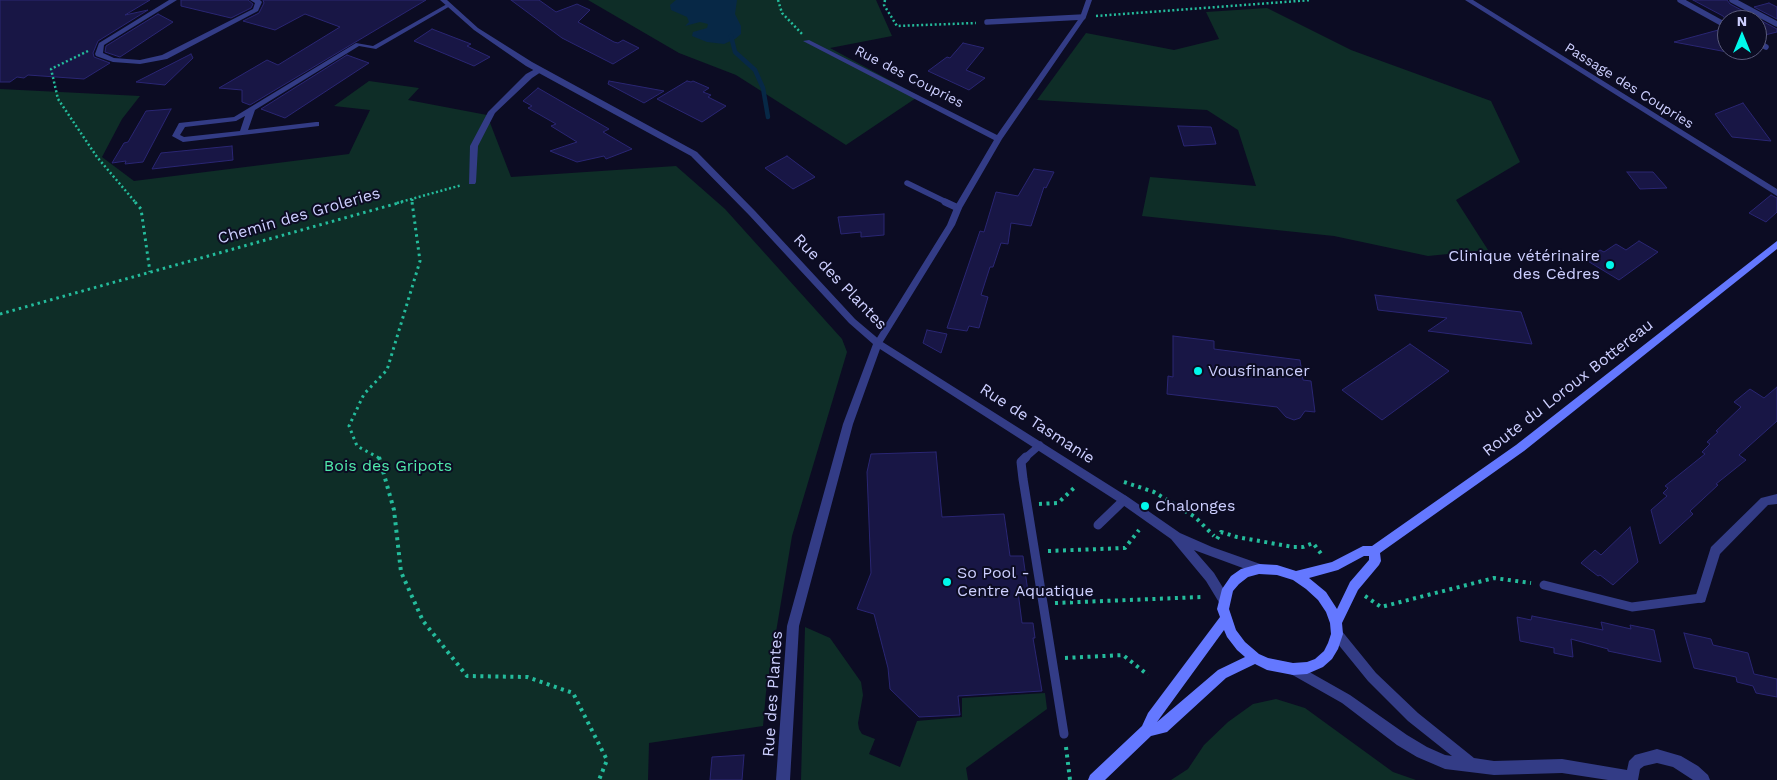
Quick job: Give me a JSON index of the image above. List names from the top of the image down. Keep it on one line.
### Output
{"streets":{"main road":["Route du Loroux Bottereau"],"street":["Rue des Coupries","Passage des Coupries","Rue des Plantes","Rue de Tasmanie"],"path":["Chemin des Groleries"]},"crossings":[["Rue des Plantes","Rue de Tasmanie"],["Route du Loroux Bottereau","Rue de Tasmanie"]],"parks":["Bois des Gripots"],"places":["Clinique vétérinaire des Cèdres","Vousfinancer","Chalonges","So Pool - Centre Aquatique"],"north":"top"}
